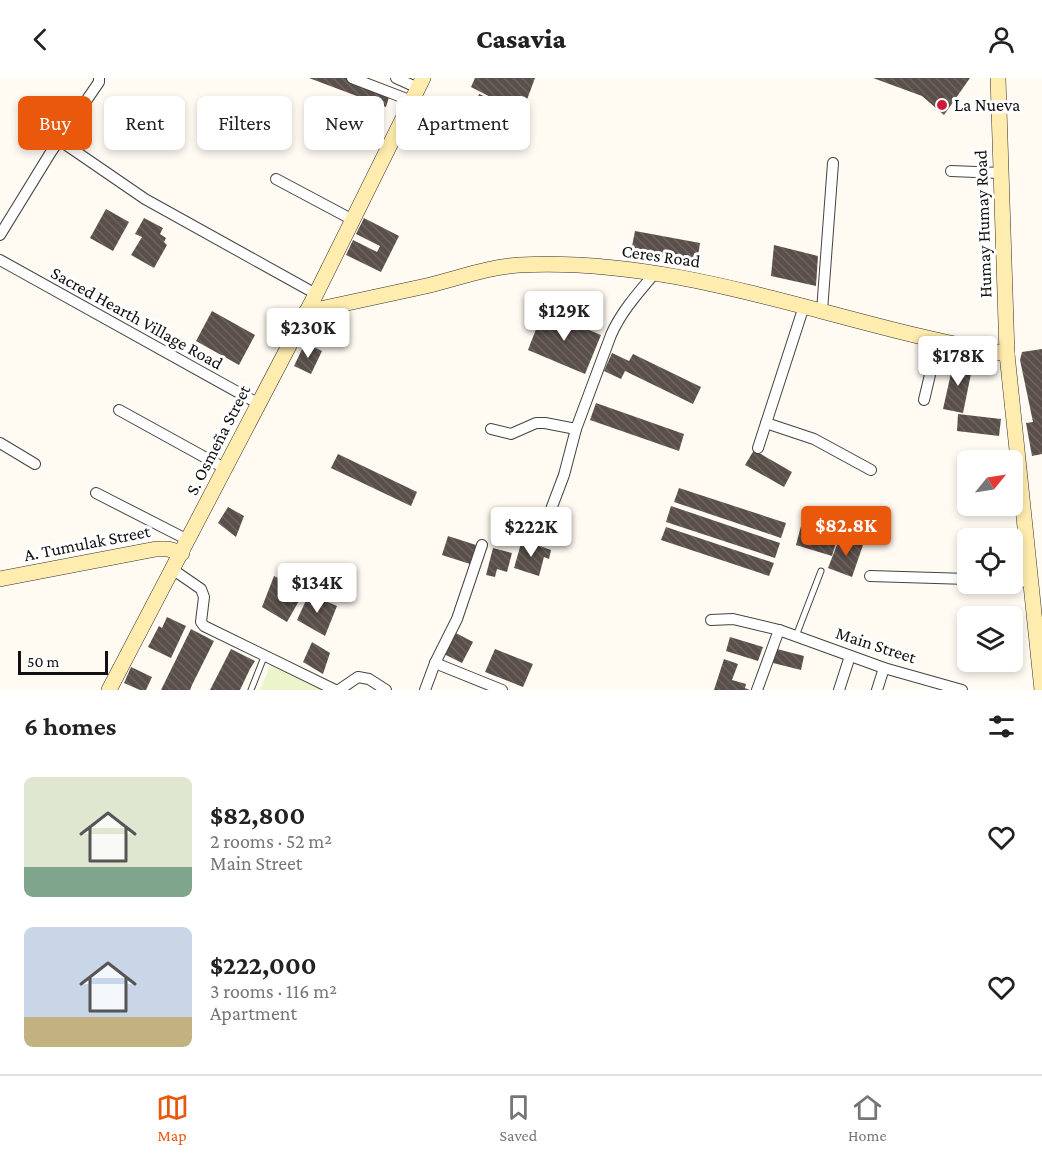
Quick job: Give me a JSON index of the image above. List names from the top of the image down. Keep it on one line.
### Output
{"streets":{"street":["Humay Humay Road","Ceres Road","Sacred Hearth Village Road","S. Osmeña Street","A. Tumulak Street","Main Street"]},"crossings":[["Humay Humay Road","Ceres Road"],["Ceres Road","S. Osmeña Street"],["Sacred Hearth Village Road","S. Osmeña Street"],["S. Osmeña Street","A. Tumulak Street"]],"places":["La Nueva"],"scale_bar":"50 m","north":"top right","page":{"header":"Casavia","chip":["Buy","Rent","Filters","New","Apartment"],"price":["$129K","$230K","$178K","$82.8K","$222K","$134K"],"scale":"50 m","heading":"6 homes","list":[{"name":"$82,800","note":"2 rooms · 52 m² · Main Street"},{"name":"$222,000","note":"3 rooms · 116 m² · Apartment"}],"tabs":["Map","Saved","Home"]}}
